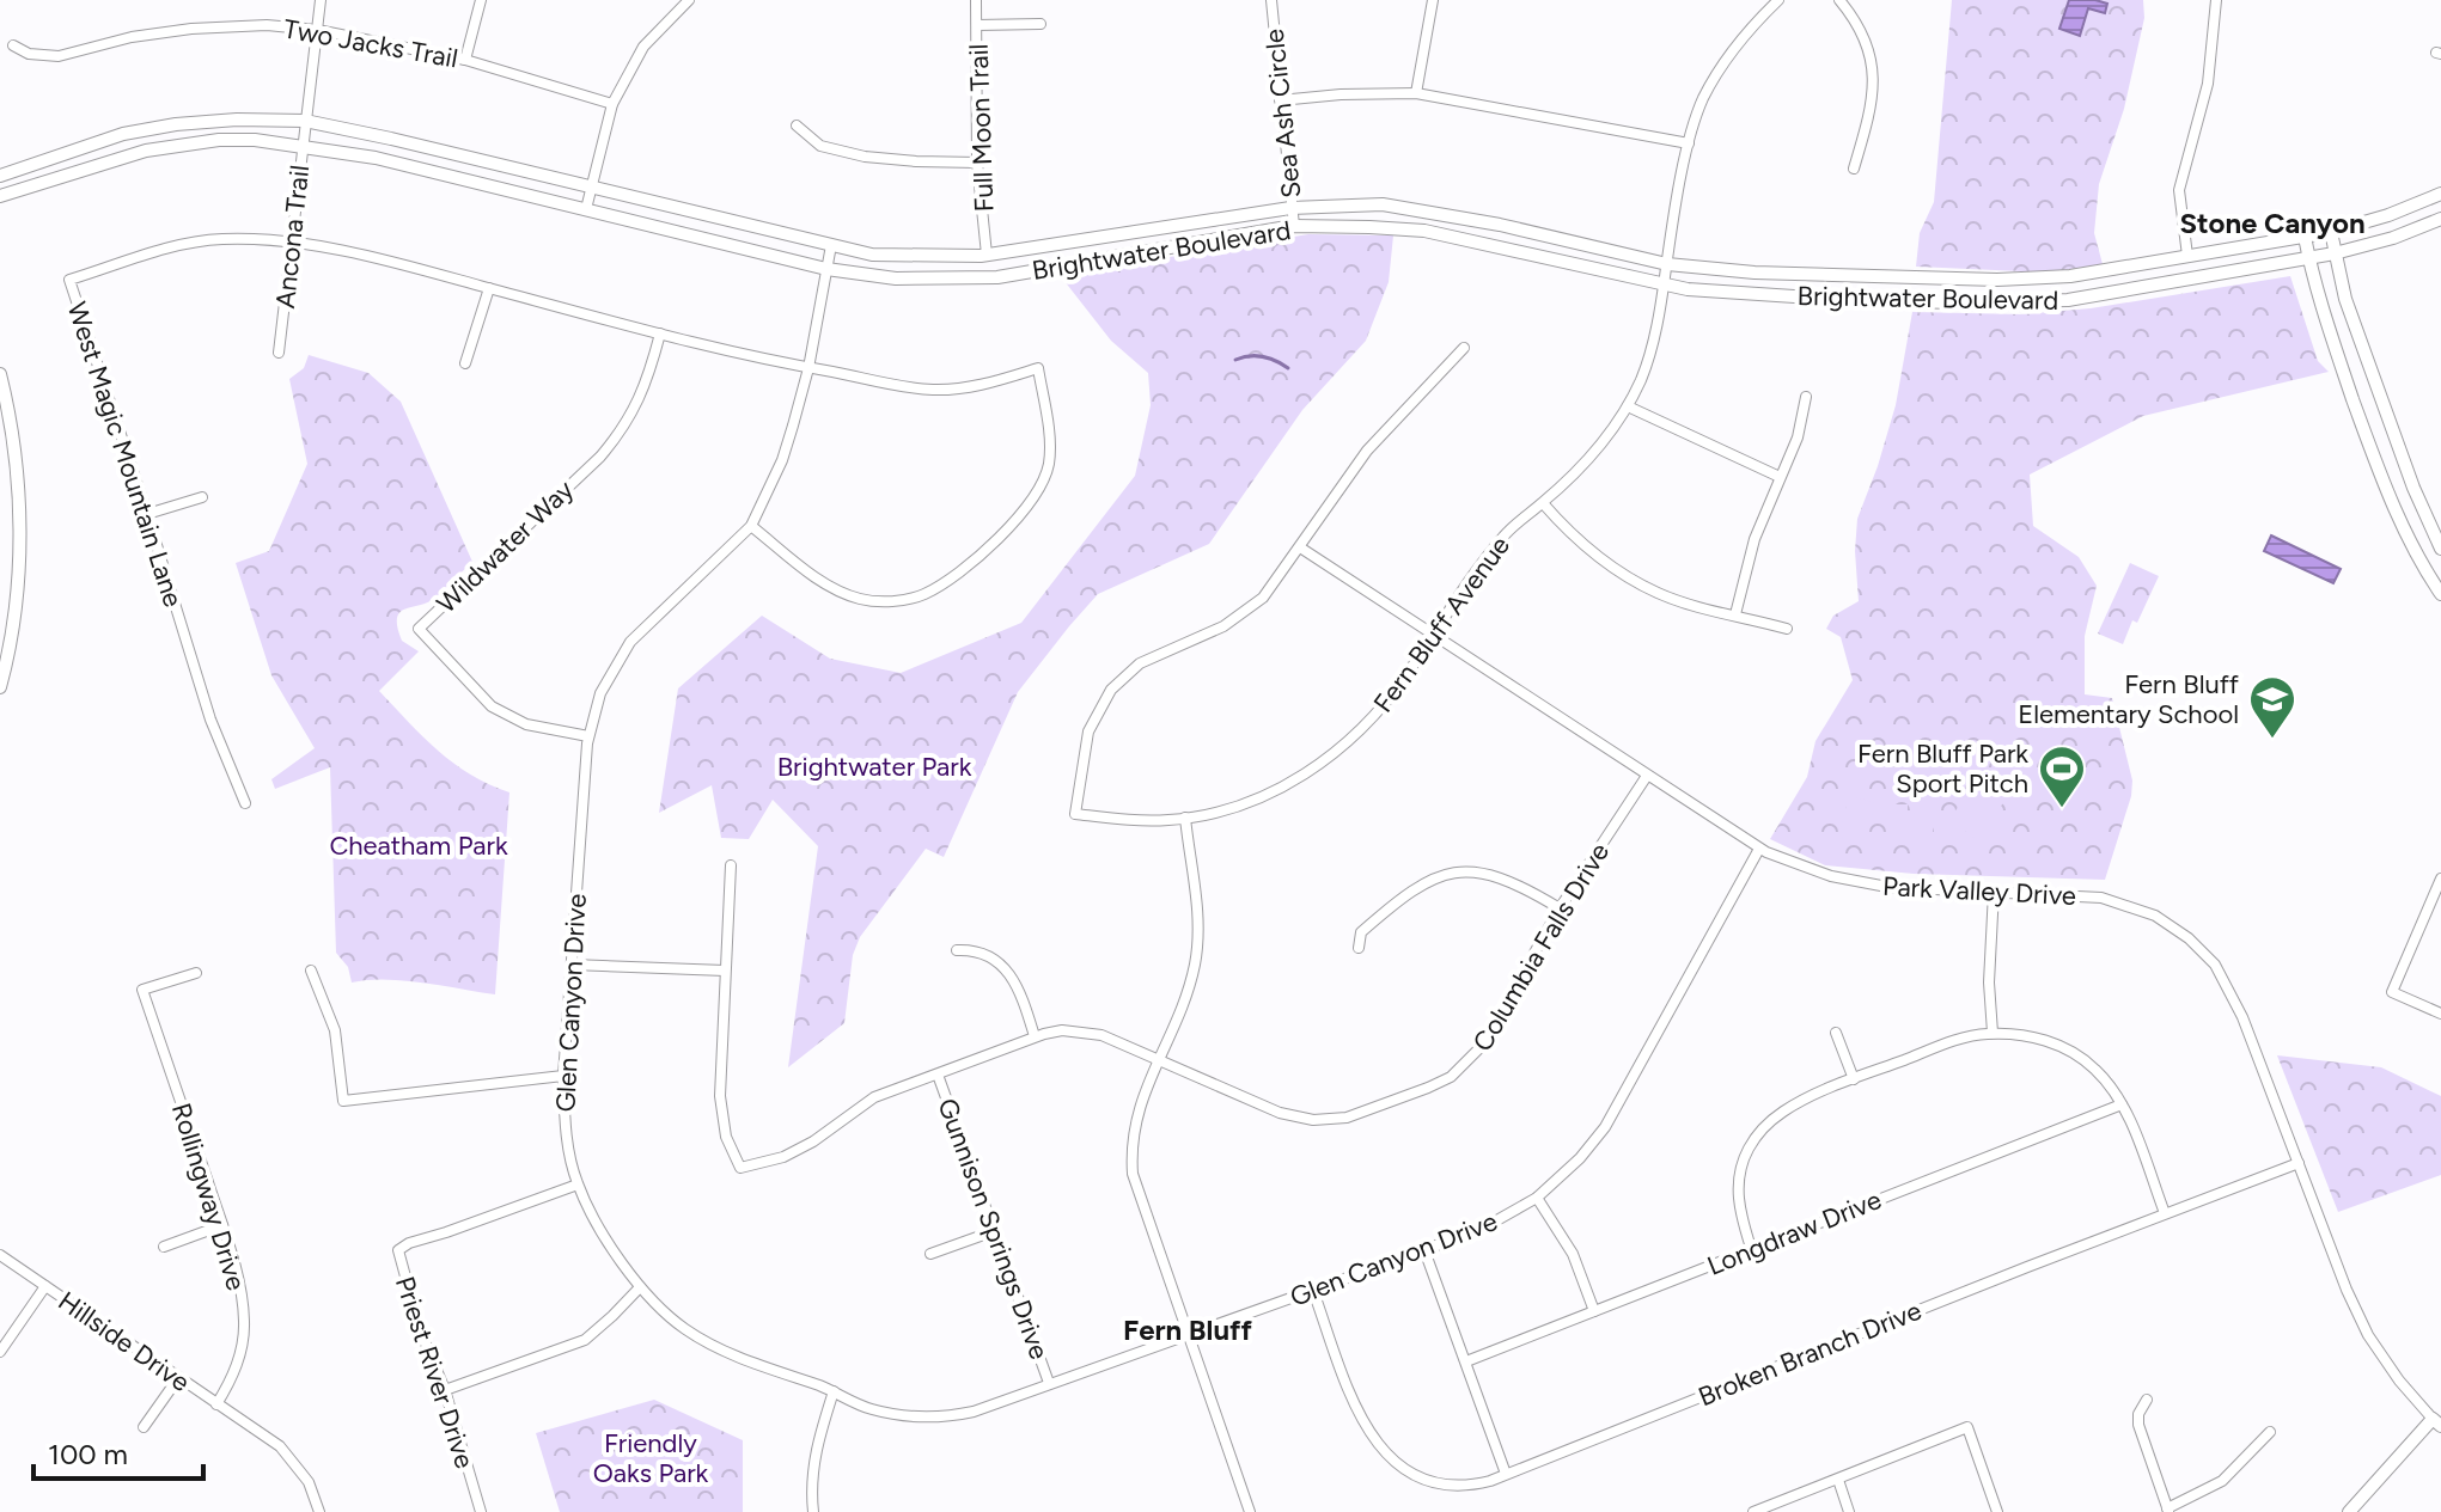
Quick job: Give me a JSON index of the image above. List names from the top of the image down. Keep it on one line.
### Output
{"streets":{"street":["Two Jacks Trail","Sea Ash Circle","Full Moon Trail","Ancona Trail","Brightwater Boulevard","West Magic Mountain Lane","Wildwater Way","Fern Bluff Avenue","Park Valley Drive","Columbia Falls Drive","Glen Canyon Drive","Rollingway Drive","Gunnison Springs Drive","Longdraw Drive","Hillside Drive","Broken Branch Drive","Priest River Drive"]},"crossings":[["Two Jacks Trail","Ancona Trail"],["Sea Ash Circle","Brightwater Boulevard"],["Full Moon Trail","Brightwater Boulevard"],["Ancona Trail","Brightwater Boulevard"],["Ancona Trail","West Magic Mountain Lane"],["Brightwater Boulevard","Fern Bluff Avenue"],["Brightwater Boulevard","Glen Canyon Drive"],["West Magic Mountain Lane","Wildwater Way"],["West Magic Mountain Lane","Glen Canyon Drive"],["Wildwater Way","Glen Canyon Drive"],["Fern Bluff Avenue","Park Valley Drive"],["Park Valley Drive","Columbia Falls Drive"],["Park Valley Drive","Glen Canyon Drive"],["Park Valley Drive","Broken Branch Drive"],["Columbia Falls Drive","Gunnison Springs Drive"],["Glen Canyon Drive","Gunnison Springs Drive"],["Glen Canyon Drive","Broken Branch Drive"],["Glen Canyon Drive","Priest River Drive"],["Rollingway Drive","Hillside Drive"]],"districts":["Stone Canyon","Fern Bluff"],"parks":["Brightwater Park","Cheatham Park","Friendly Oaks Park"],"places":{"school or university":["Fern Bluff Elementary School"],"sports":["Fern Bluff Park Sport Pitch"]},"scale_bar":"100 m"}
